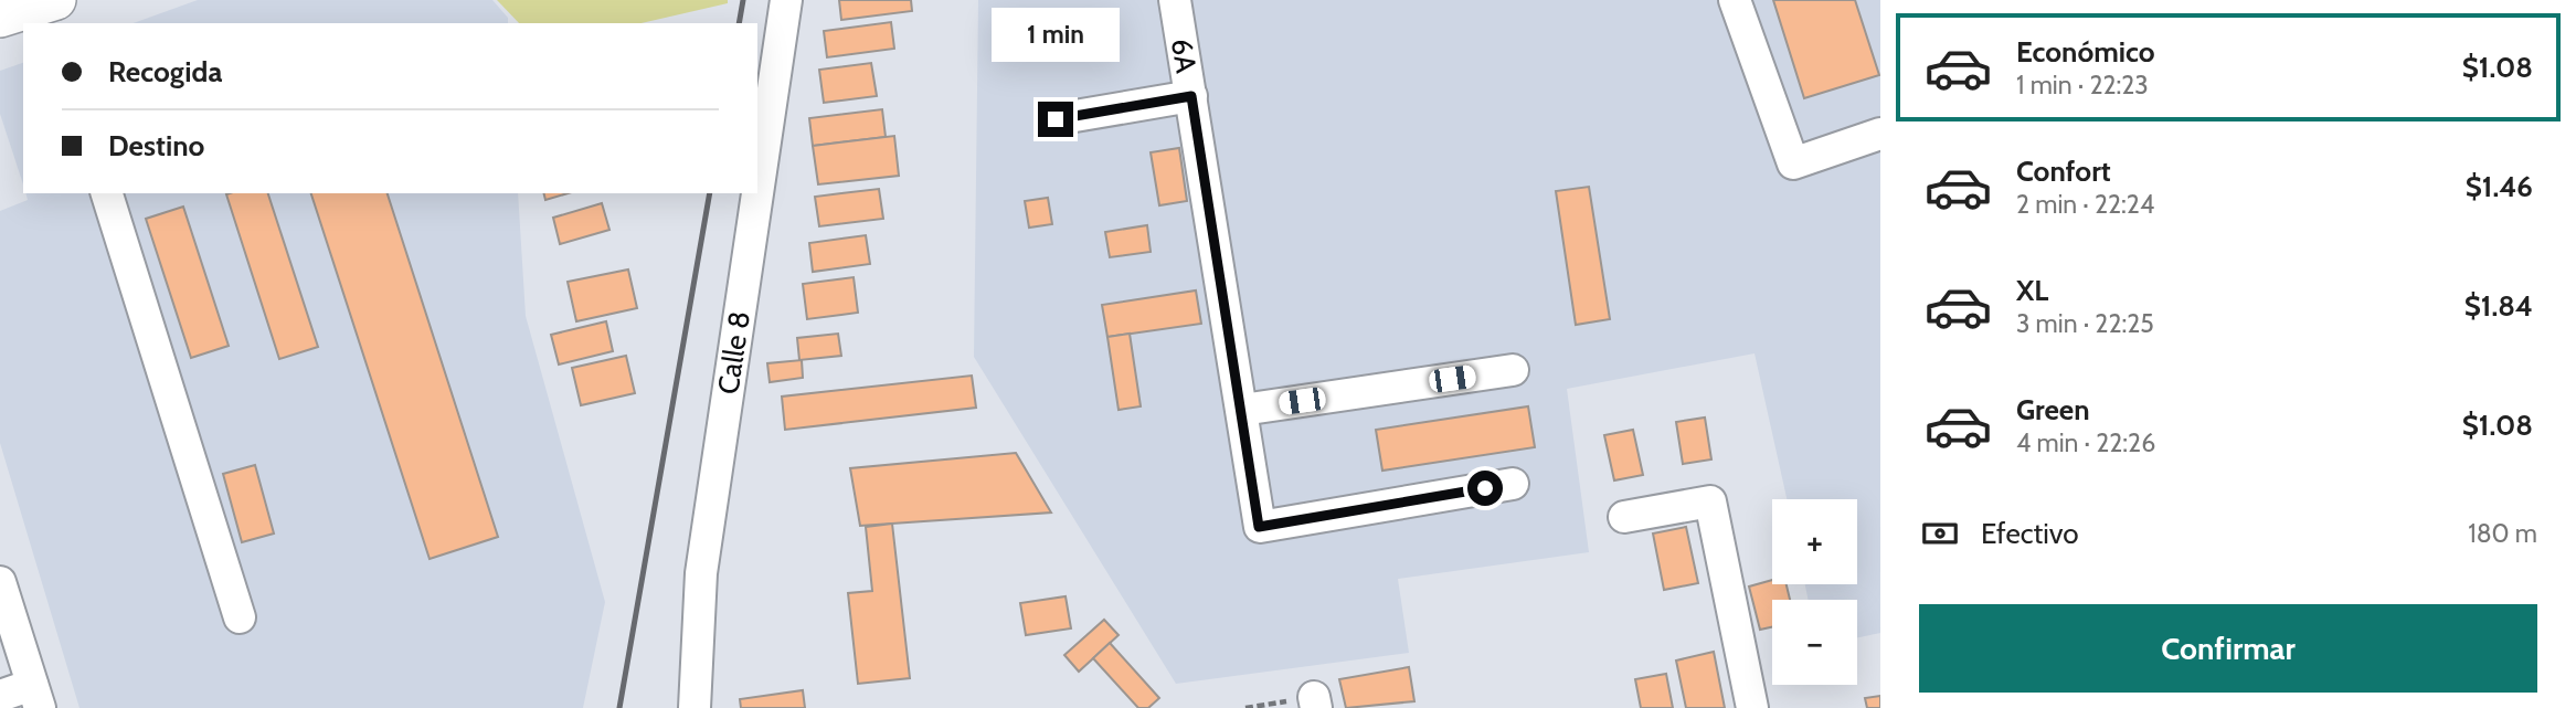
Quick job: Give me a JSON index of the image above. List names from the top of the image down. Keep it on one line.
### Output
{"streets":{"street":["6A","Calle 8"]},"page":{"bubble":"1 min","list":[{"name":"Económico","note":"1 min · 22:23","value":"$1.08"},{"name":"Confort","note":"2 min · 22:24","value":"$1.46"},{"name":"XL","note":"3 min · 22:25","value":"$1.84"},{"name":"Green","note":"4 min · 22:26","value":"$1.08"}],"banner":["Recogida","Destino"],"pay":["Efectivo","180 m"],"map_buttons":["+","−"],"buttons":"Confirmar"}}
